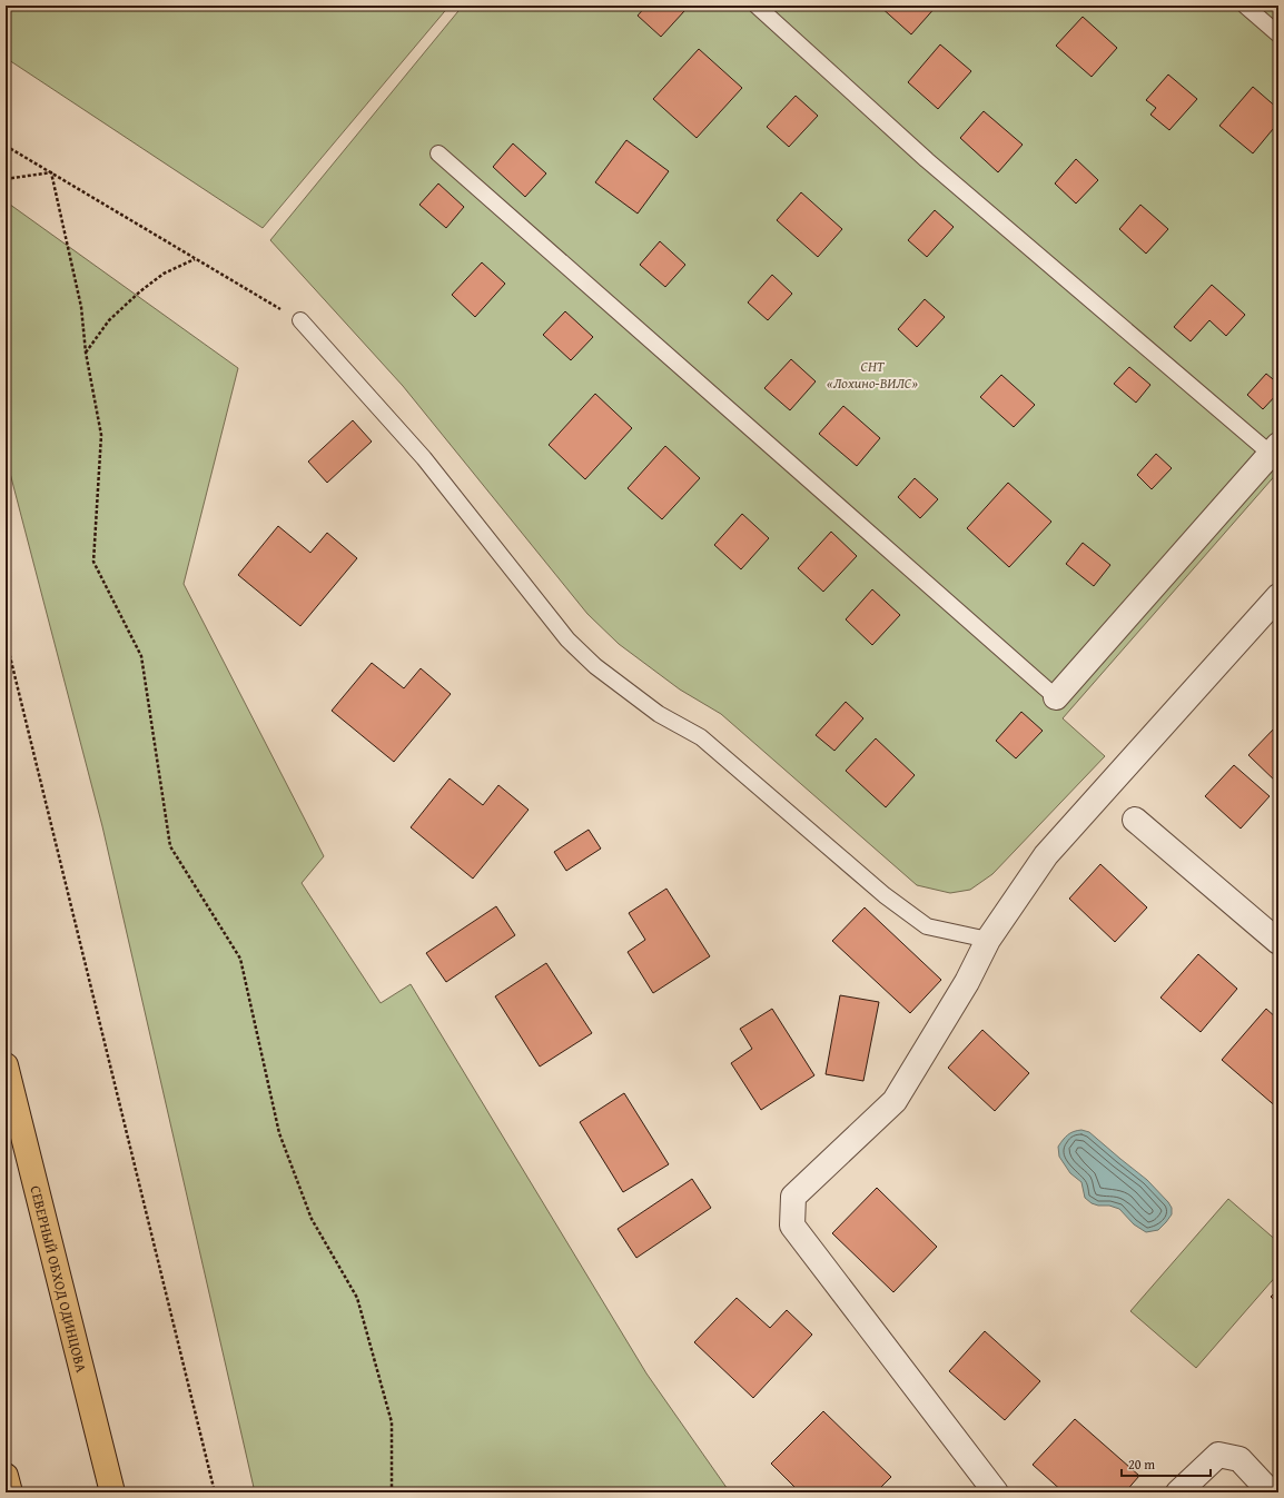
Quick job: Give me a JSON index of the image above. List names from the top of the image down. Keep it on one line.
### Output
{"streets":{"highway":["СЕВЕРНЫЙ ОБХОД ОДИНЦОВА"]},"parks":["СНТ «Лохино-ВИЛС»"],"scale_bar":"20 m"}
